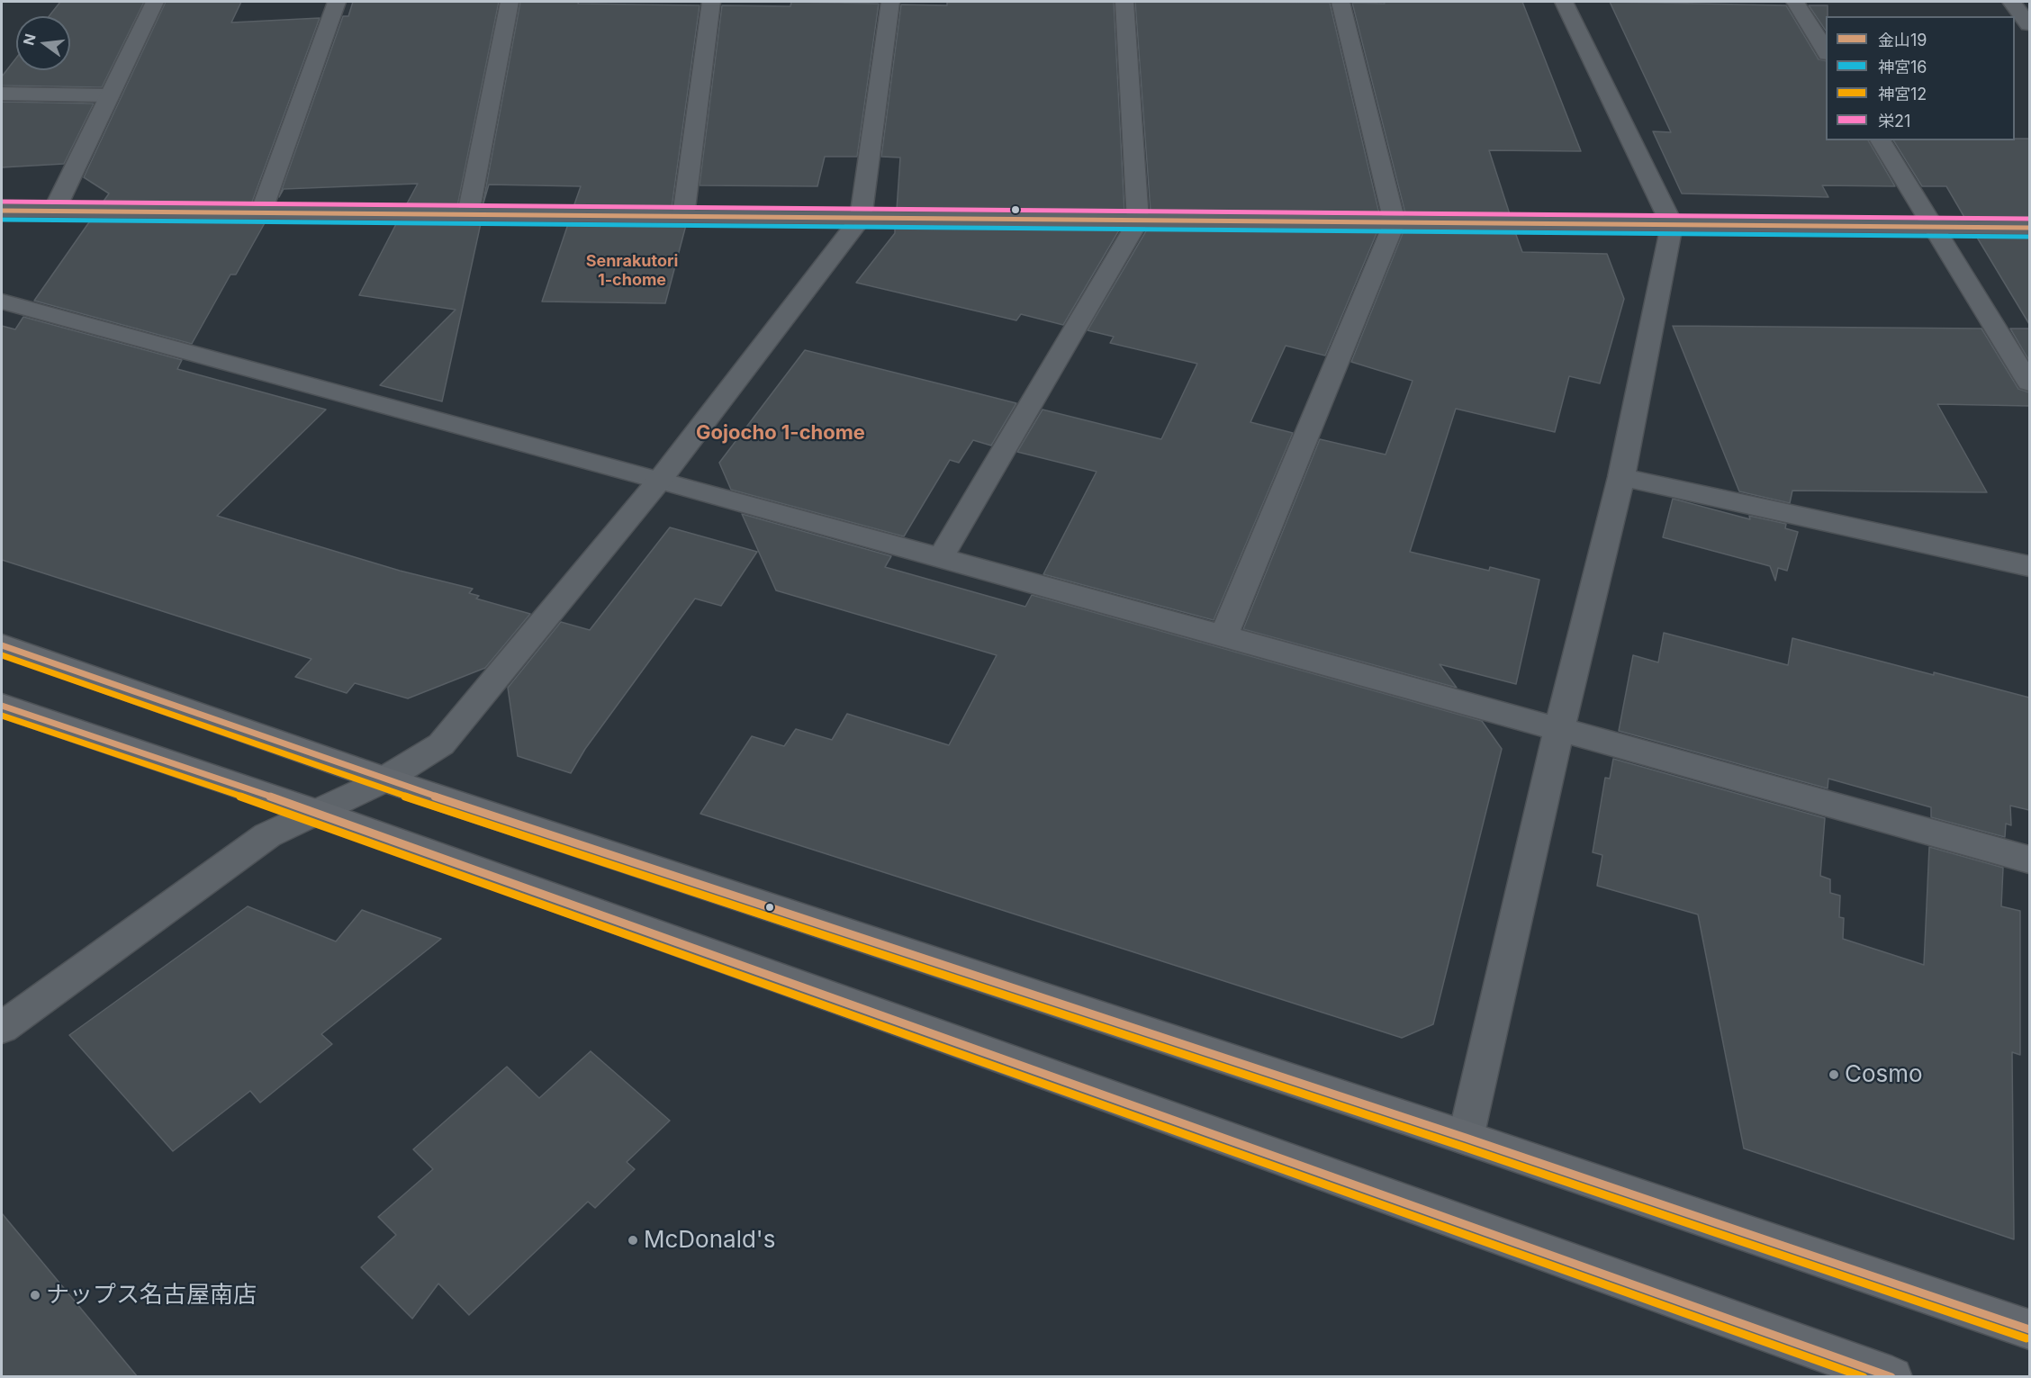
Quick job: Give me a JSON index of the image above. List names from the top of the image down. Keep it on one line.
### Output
{"districts":["Senrakutori 1-chome","Gojocho 1-chome"],"places":["Cosmo","McDonald's","ナップス名古屋南店"],"lines":["transit line 栄21","transit line 金山19","transit line 神宮16","transit line 神宮12"],"legend":["金山19","神宮16","神宮12","栄21"],"north":"left"}
